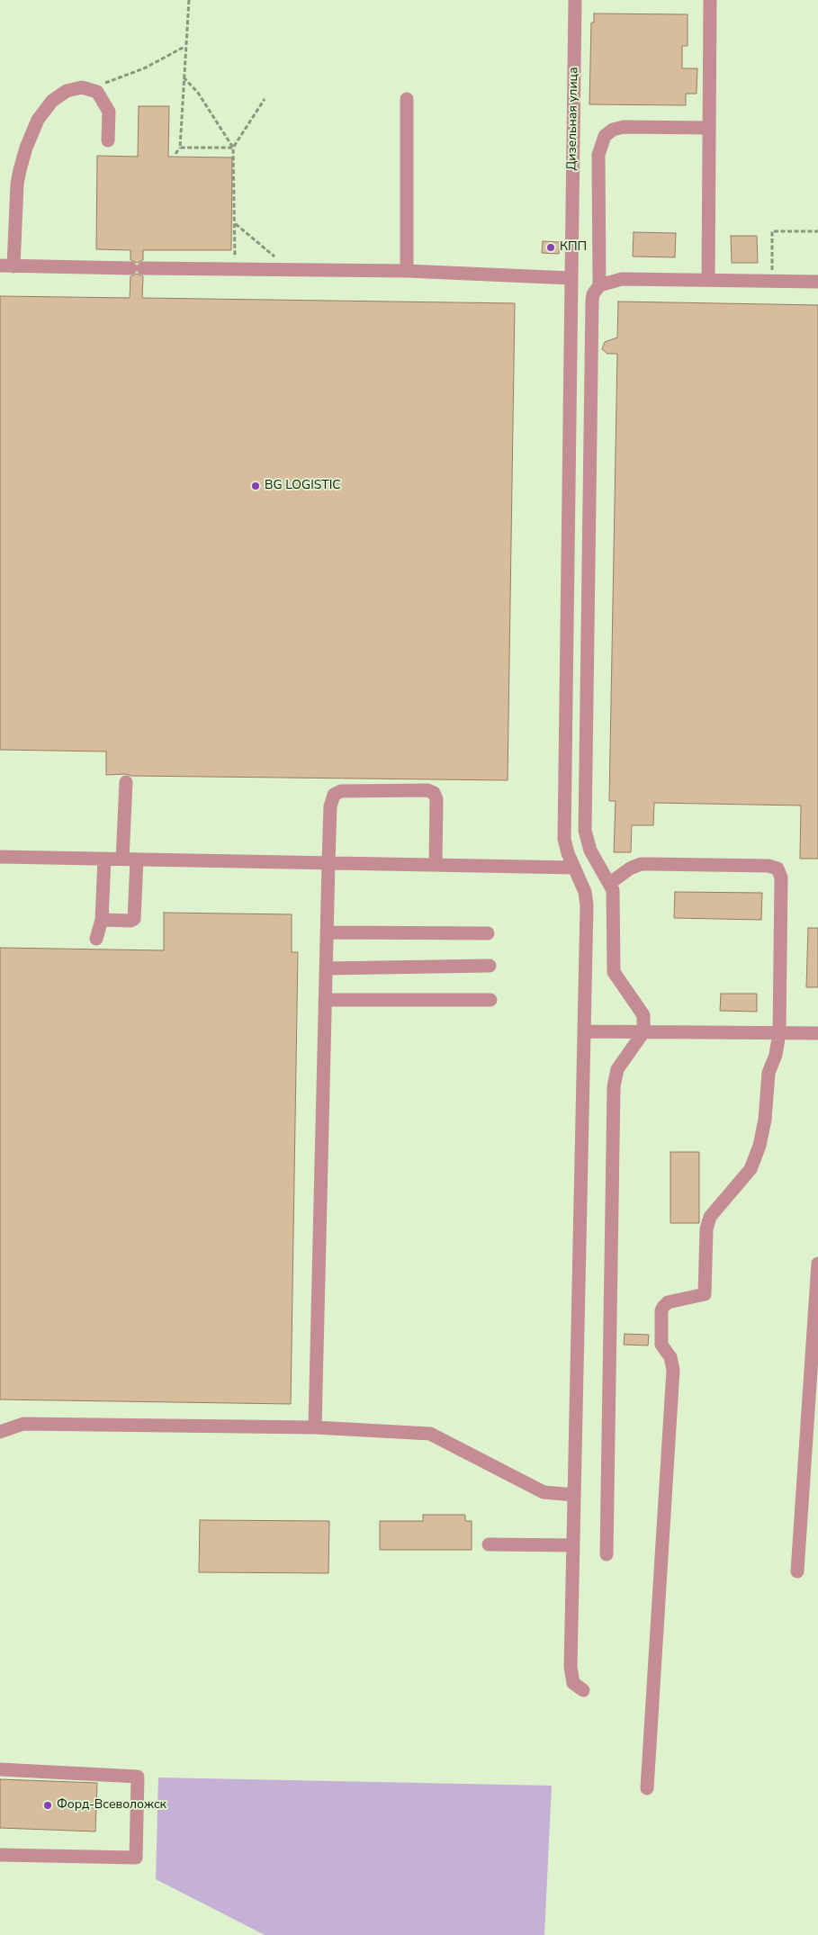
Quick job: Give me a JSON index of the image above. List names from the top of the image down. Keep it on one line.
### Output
{"streets":{"street":["Дизельная улица"]},"places":["КПП","BG LOGISTIC","Форд-Всеволожск"]}
